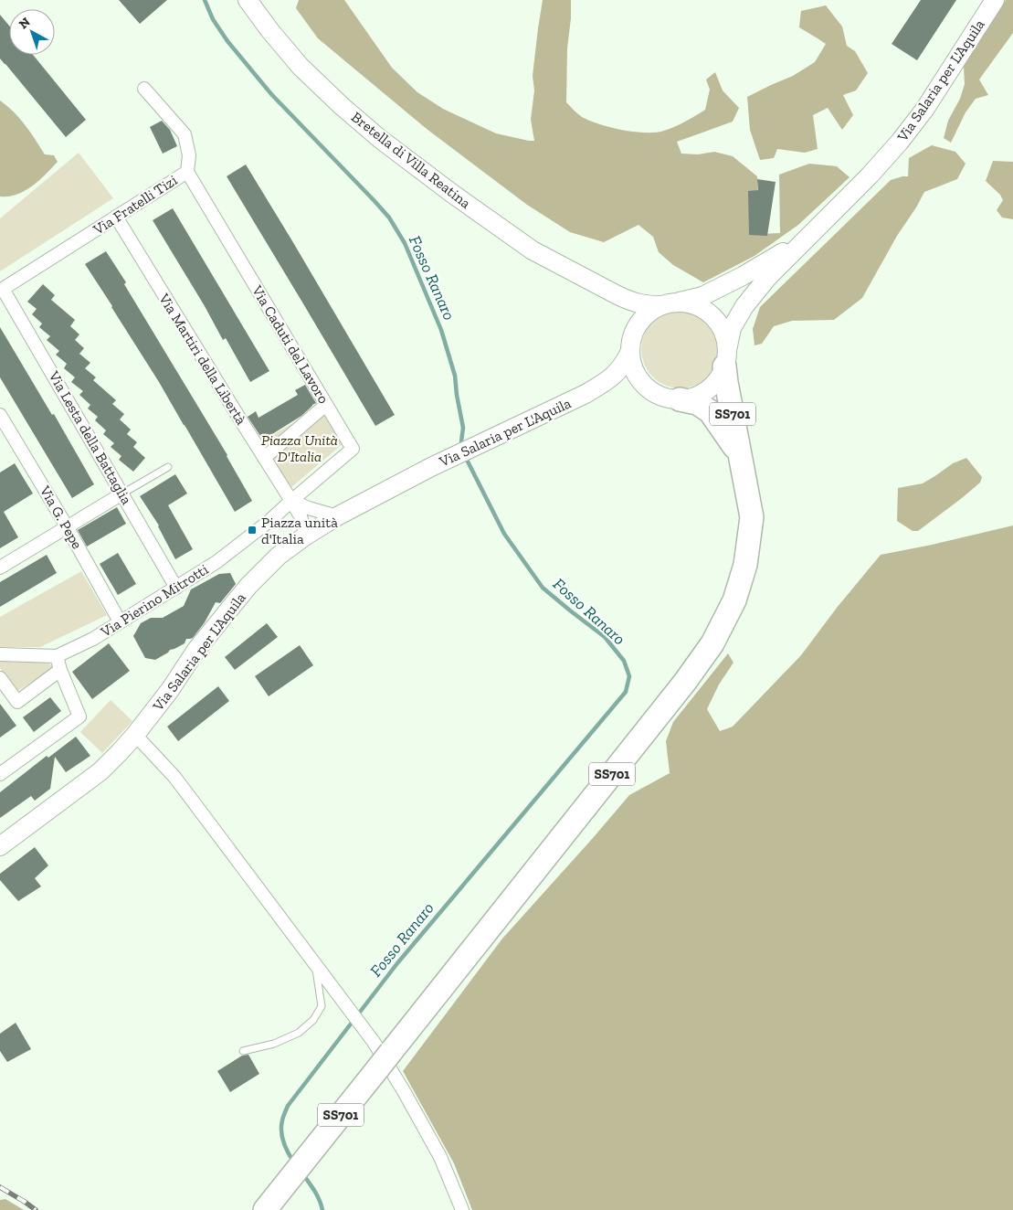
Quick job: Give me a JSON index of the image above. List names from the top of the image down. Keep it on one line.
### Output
{"streets":{"highway":["SS701"],"main road":["Via Salaria per L'Aquila","Bretella di Villa Reatina"],"street":["Via Fratelli Tizi","Via Caduti del Lavoro","Via Martiri della Libertà","Via Lesta della Battaglia","Via G. Pepe","Via Pierino Mitrotti"]},"crossings":[["Via Salaria per L'Aquila","Bretella di Villa Reatina"],["Via Salaria per L'Aquila","SS701"],["Bretella di Villa Reatina","SS701"],["Via Fratelli Tizi","Via Caduti del Lavoro"],["Via Fratelli Tizi","Via Martiri della Libertà"],["Via Fratelli Tizi","Via Lesta della Battaglia"],["Via Caduti del Lavoro","Via Martiri della Libertà"],["Via Caduti del Lavoro","Via Pierino Mitrotti"],["Via Martiri della Libertà","Via Pierino Mitrotti"],["Via Lesta della Battaglia","Via Pierino Mitrotti"],["Via G. Pepe","Via Pierino Mitrotti"]],"water":["Fosso Ranaro"],"parks":["Piazza Unità D'Italia"],"places":{"transit":["Piazza unità d'Italia"]},"north":"top left"}
